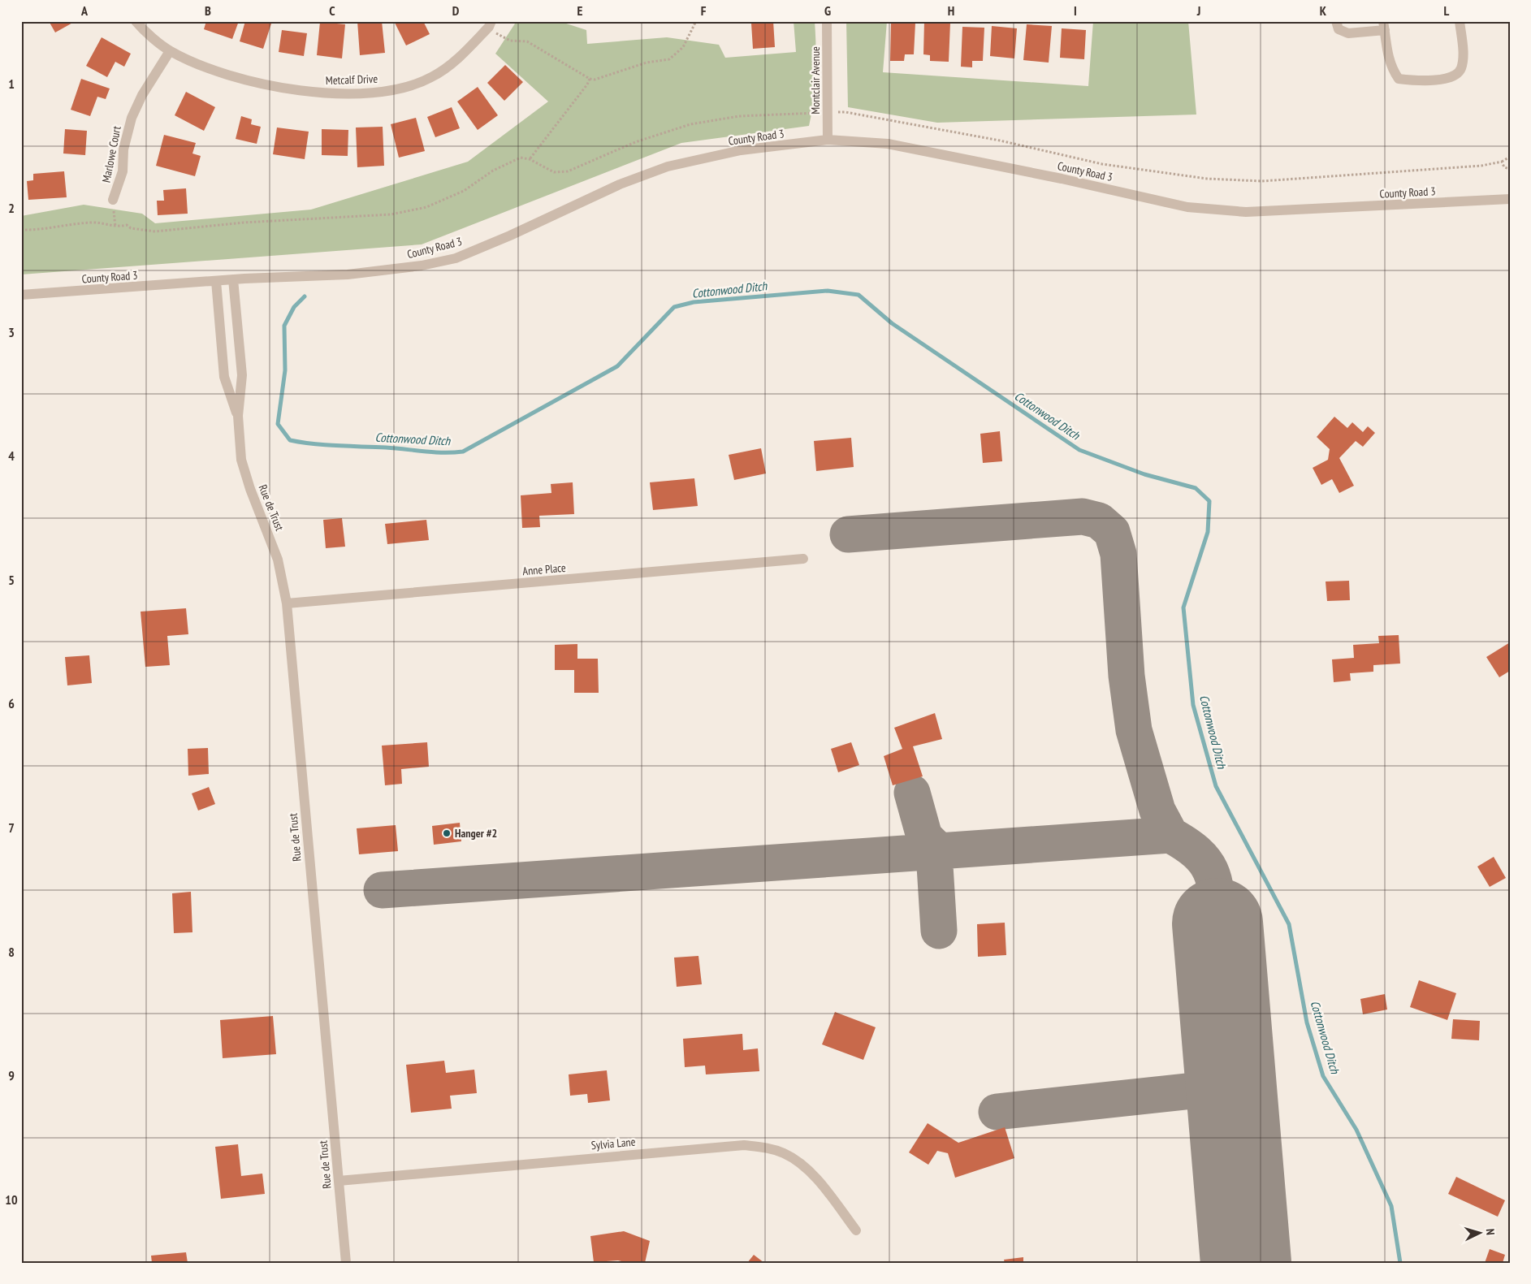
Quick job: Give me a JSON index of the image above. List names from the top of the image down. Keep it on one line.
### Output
{"streets":{"street":["Metcalf Drive","Montclair Avenue","County Road 3","Marlowe Court","Rue de Trust","Anne Place","Sylvia Lane"]},"crossings":[["Metcalf Drive","Marlowe Court"],["Montclair Avenue","County Road 3"],["County Road 3","Rue de Trust"],["Rue de Trust","Anne Place"],["Rue de Trust","Sylvia Lane"]],"water":["Cottonwood Ditch"],"places":["Hanger #2"],"north":"right","grid":{"columns":["A","B","C","D","E","F","G","H","I","J","K","L"],"rows":["1","2","3","4","5","6","7","8","9","10"]}}
